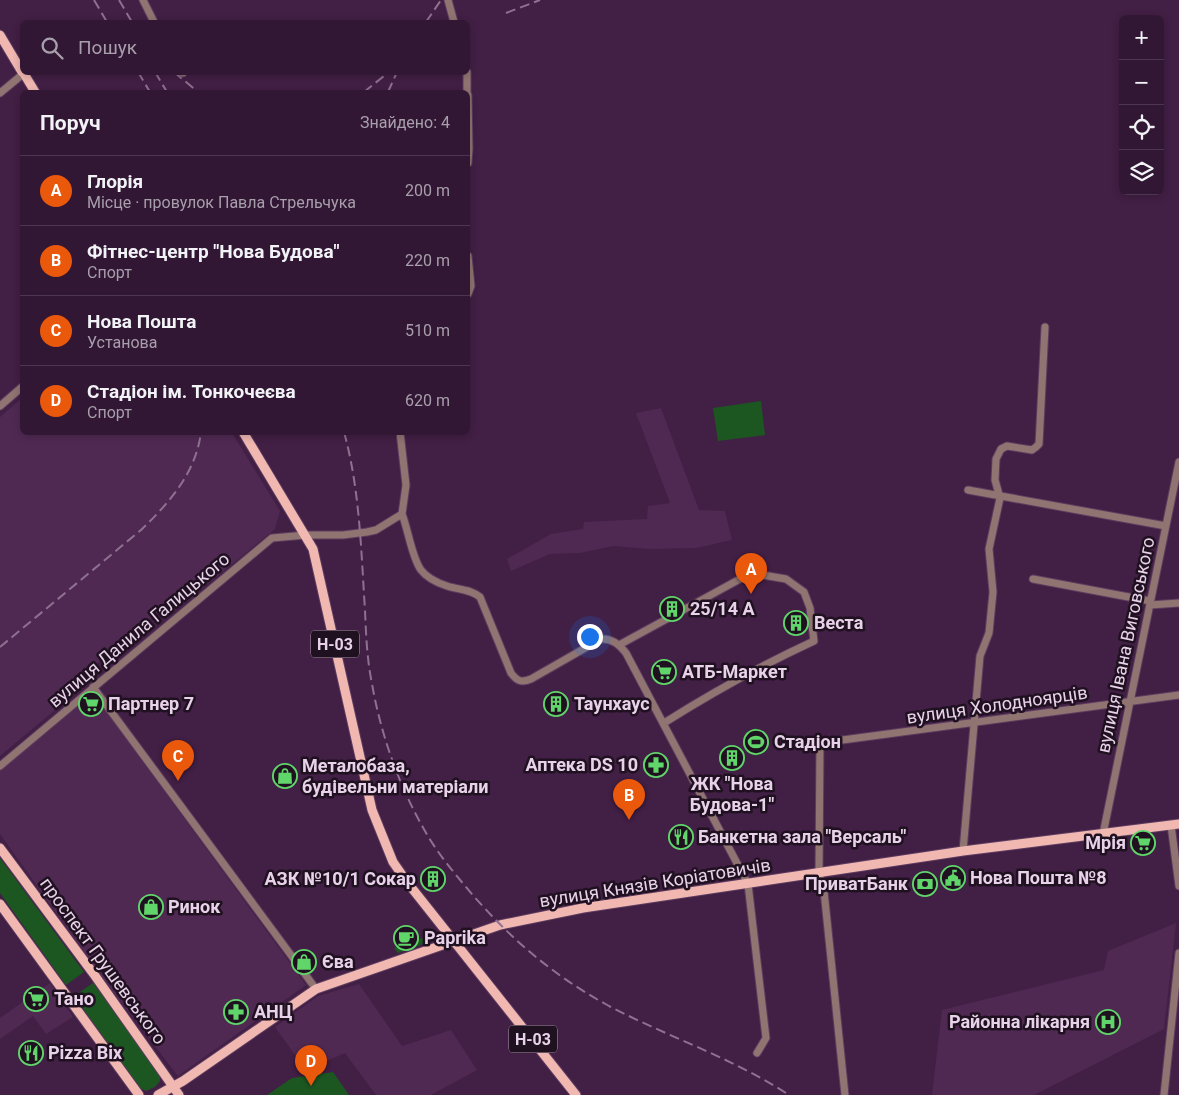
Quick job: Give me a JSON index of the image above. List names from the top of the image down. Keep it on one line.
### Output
{"streets":{"main road":["Н-03","вулиця Князів Коріатовичів","проспект Грушевського"],"street":["вулиця Данила Галицького","вулиця Івана Виговського","вулиця Холодноярців"]},"crossings":[["вулиця Данила Галицького","Н-03"],["Н-03","вулиця Князів Коріатовичів"],["вулиця Івана Виговського","вулиця Холодноярців"],["вулиця Івана Виговського","вулиця Князів Коріатовичів"],["вулиця Холодноярців","вулиця Князів Коріатовичів"],["вулиця Князів Коріатовичів","проспект Грушевського"]],"places":{"building":["25/14 А","Веста","Таунхаус","ЖК \"Нова Будова-1\"","АЗК №10/1 Сокар"],"supermarket":["АТБ-Маркет","Партнер 7","Мрія","Тано"],"sports":["Стадіон"],"pharmacy":["Аптека DS 10","АНЦ"],"shop":["Металобаза, будівельни матеріали","Ринок","Єва"],"restaurant":["Банкетна зала \"Версаль\"","Pizza Bix"],"public building":["Нова Пошта №8"],"bank":["ПриватБанк"],"cafe":["Paprika"],"hospital":["Районна лікарня"]},"page":{"map_buttons":["+","−"],"search":"Пошук","heading":["Поруч","Знайдено: 4"],"list":[{"mark":"A","name":"Глорія","note":"Місце · провулок Павла Стрельчука","value":"200 m"},{"mark":"B","name":"Фітнес-центр \"Нова Будова\"","note":"Спорт","value":"220 m"},{"mark":"C","name":"Нова Пошта","note":"Установа","value":"510 m"},{"mark":"D","name":"Стадіон ім. Тонкочеєва","note":"Спорт","value":"620 m"}],"pins":["A","C","B","D"]}}
